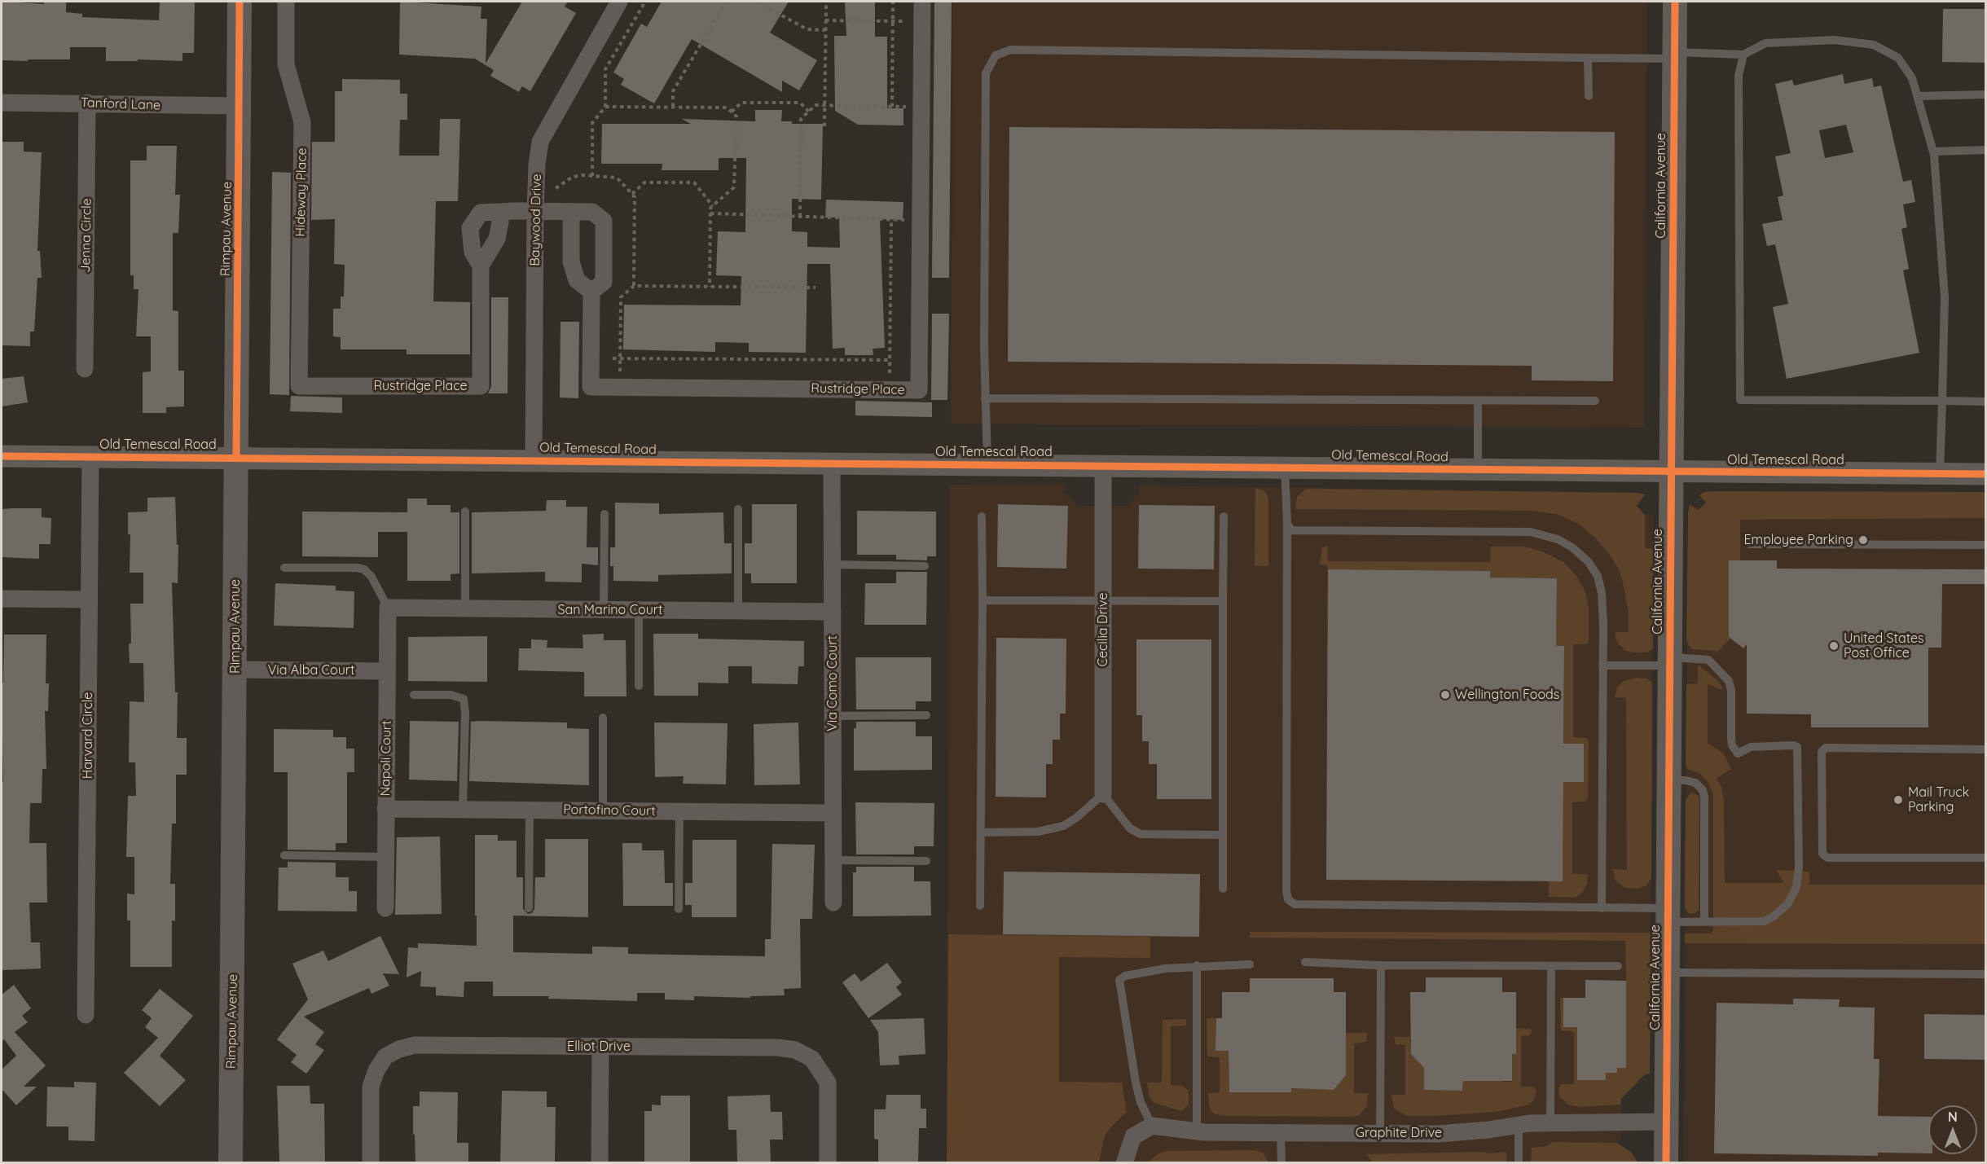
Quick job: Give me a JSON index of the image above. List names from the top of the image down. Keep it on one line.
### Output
{"streets":{"main road":["California Avenue","Rimpau Avenue"],"street":["Tanford Lane","Hideway Place","Baywood Drive","Jenna Circle","Rustridge Place","Old Temescal Road","San Marino Court","Cecilia Drive","Via Alba Court","Via Como Court","Harvard Circle","Napoli Court","Portofino Court","Elliot Drive","Graphite Drive"]},"crossings":[["Tanford Lane","Rimpau Avenue"],["Tanford Lane","Jenna Circle"],["California Avenue","Old Temescal Road"],["California Avenue","Graphite Drive"],["Hideway Place","Rustridge Place"],["Baywood Drive","Rustridge Place"],["Baywood Drive","Old Temescal Road"],["Rimpau Avenue","Old Temescal Road"],["Rimpau Avenue","Via Alba Court"],["Old Temescal Road","Cecilia Drive"],["Old Temescal Road","Via Como Court"],["Old Temescal Road","Harvard Circle"],["San Marino Court","Via Como Court"],["San Marino Court","Napoli Court"],["Via Alba Court","Napoli Court"],["Via Como Court","Portofino Court"],["Napoli Court","Portofino Court"]],"places":["Employee Parking","United States Post Office","Wellington Foods","Mail Truck Parking"],"north":"top"}
